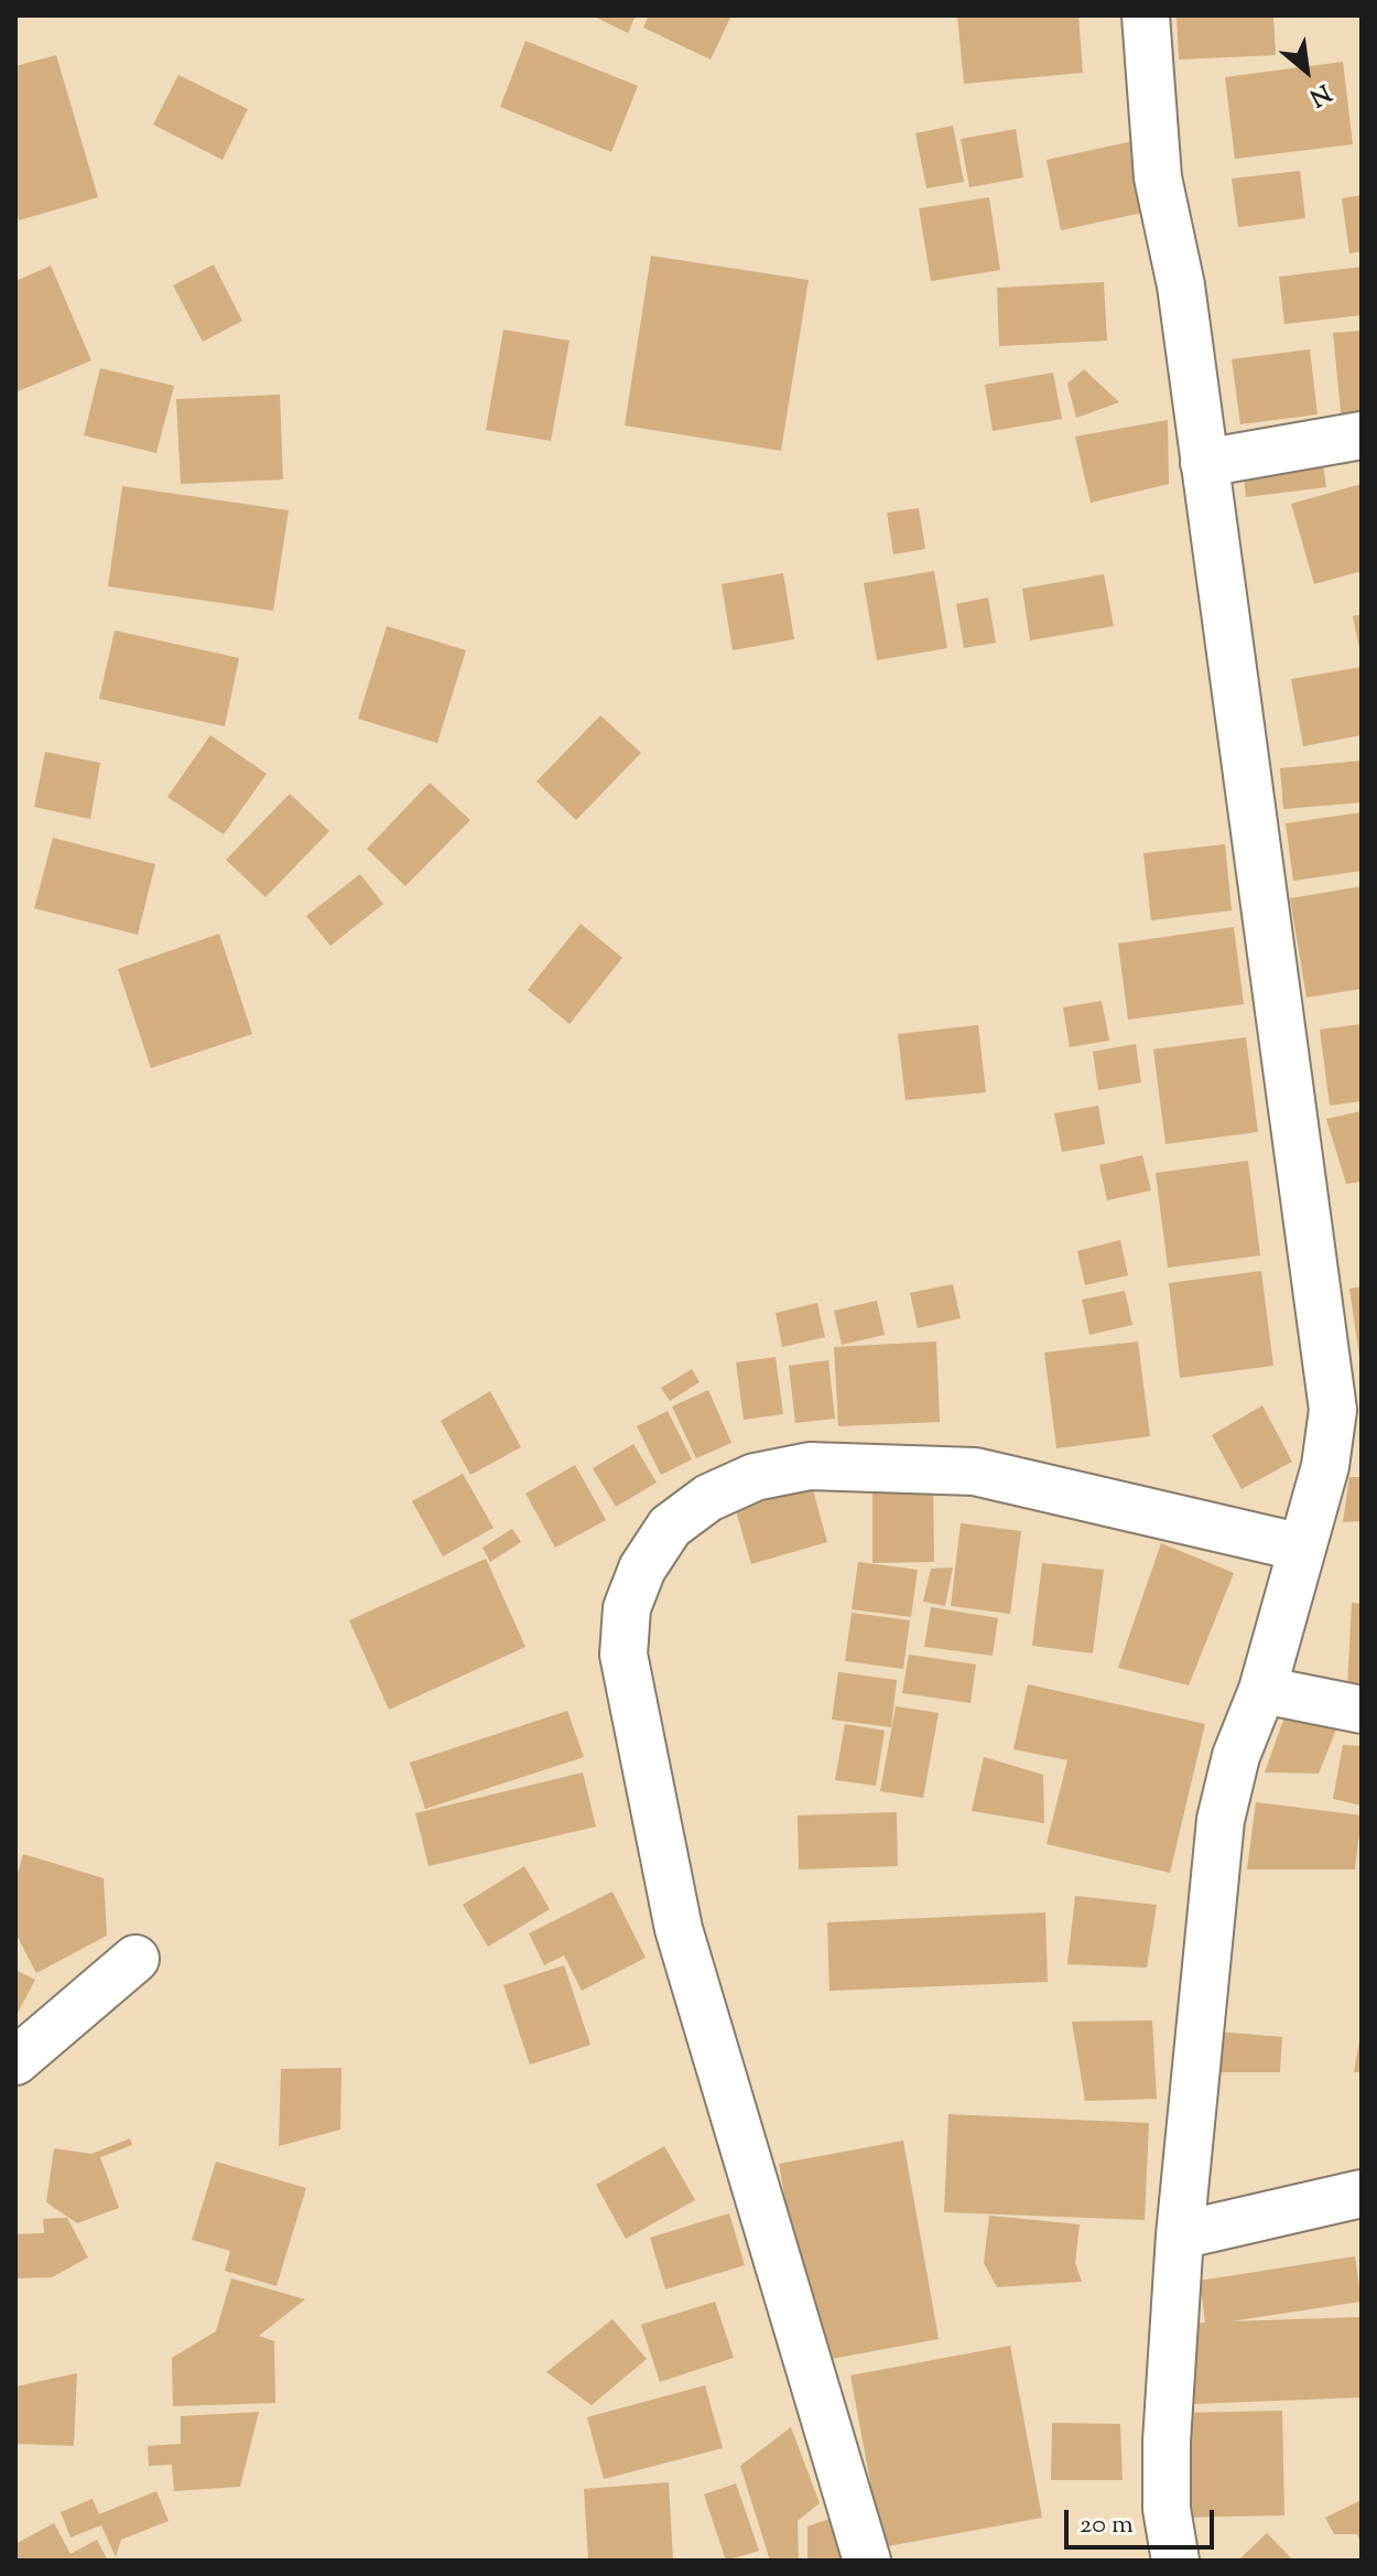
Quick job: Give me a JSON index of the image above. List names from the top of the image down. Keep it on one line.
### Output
{"scale_bar":"20 m","north":"bottom right"}
